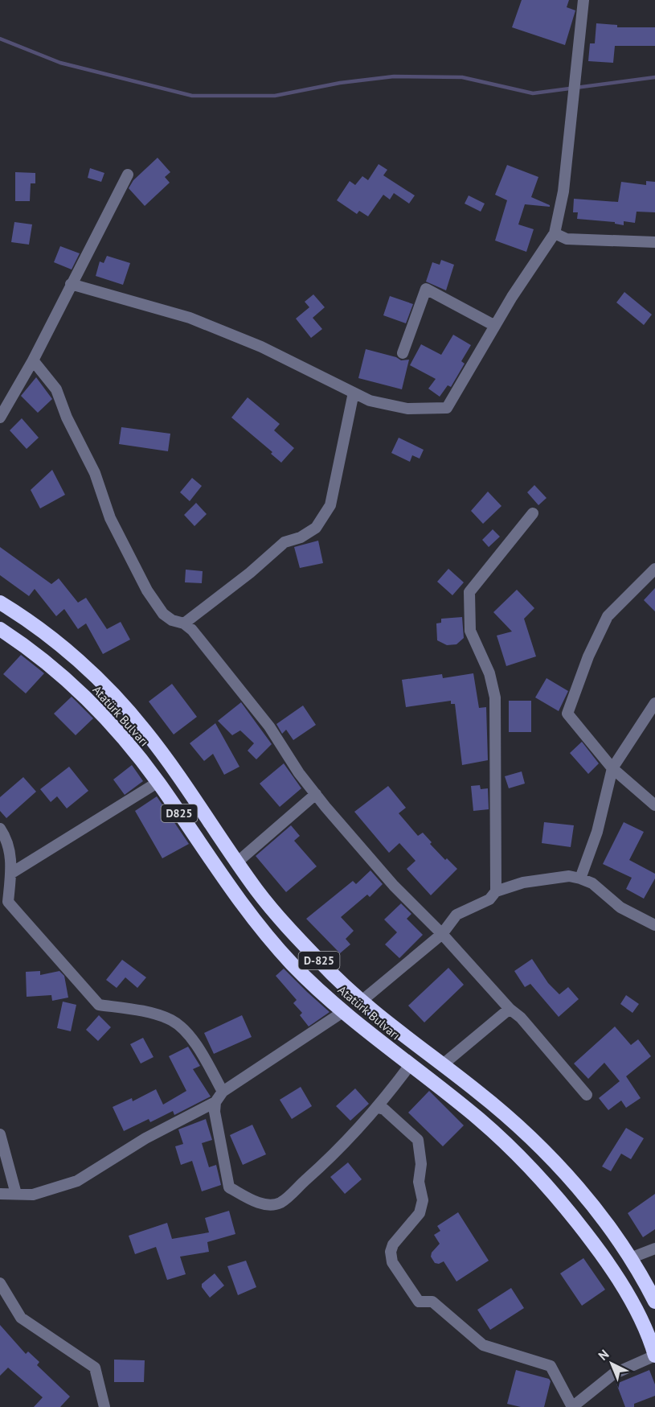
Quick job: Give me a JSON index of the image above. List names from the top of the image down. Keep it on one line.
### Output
{"streets":{"highway":["Atatürk Bulvarı","D825","D-825"]},"north":"top left"}
